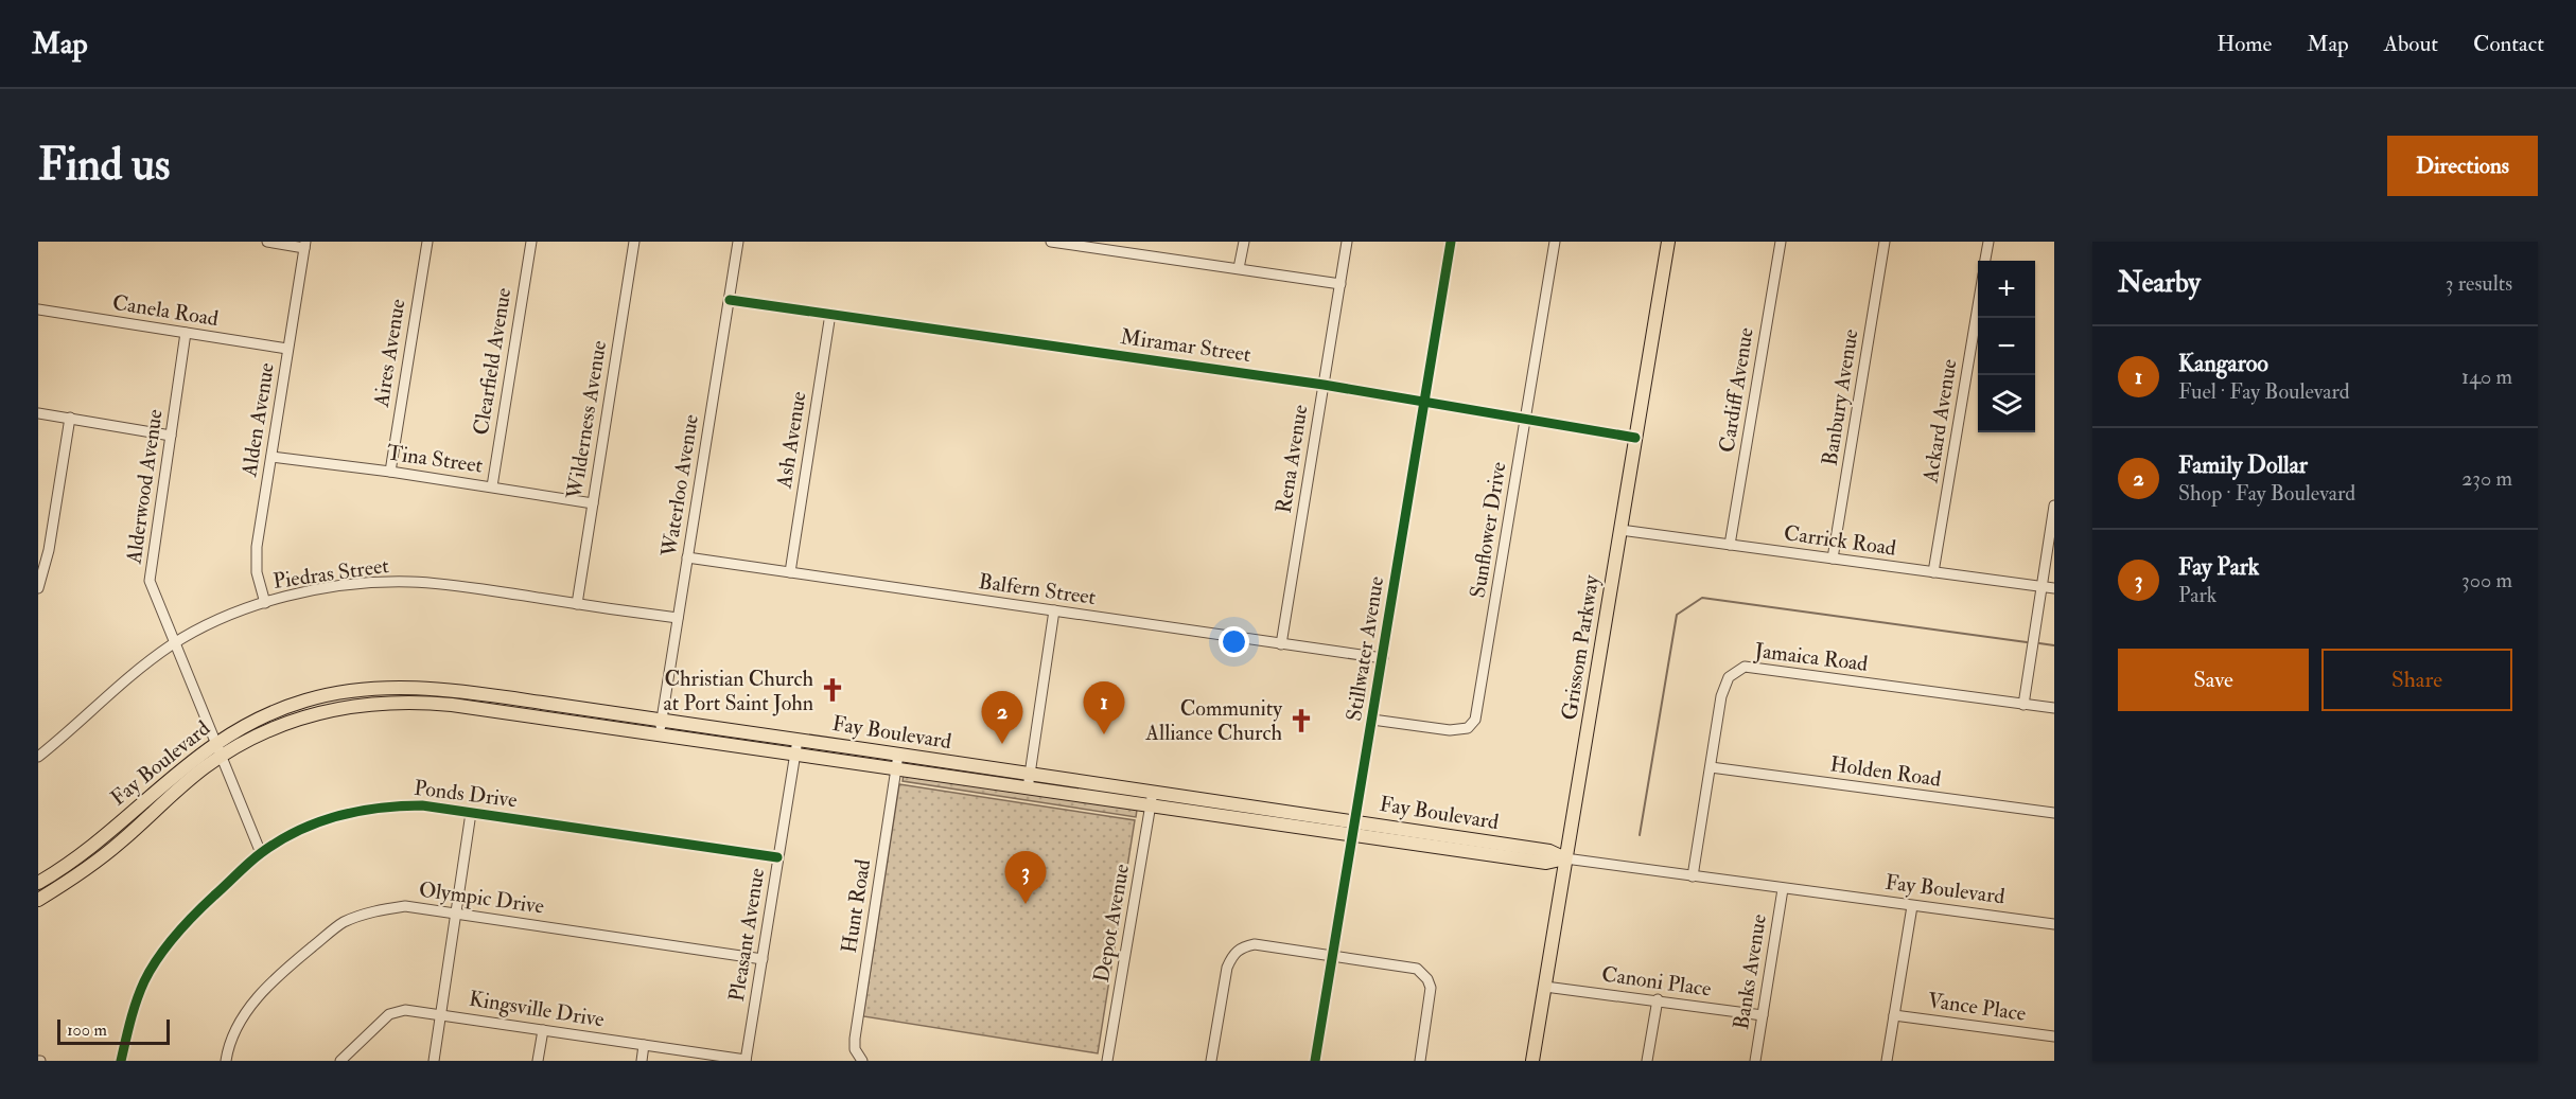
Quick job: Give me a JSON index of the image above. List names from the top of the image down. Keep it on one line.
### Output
{"streets":{"main road":["Grissom Parkway","Fay Boulevard"],"street":["Canela Road","Miramar Street","Aires Avenue","Clearfield Avenue","Cardiff Avenue","Banbury Avenue","Alden Avenue","Wilderness Avenue","Ackard Avenue","Ash Avenue","Tina Street","Rena Avenue","Waterloo Avenue","Alderwood Avenue","Sunflower Drive","Carrick Road","Piedras Street","Balfern Street","Stillwater Avenue","Jamaica Road","Holden Road","Ponds Drive","Olympic Drive","Hunt Road","Depot Avenue","Pleasant Avenue","Banks Avenue","Canoni Place","Vance Place","Kingsville Drive"]},"crossings":[["Canela Road","Alden Avenue"],["Canela Road","Alderwood Avenue"],["Miramar Street","Ash Avenue"],["Miramar Street","Rena Avenue"],["Miramar Street","Waterloo Avenue"],["Miramar Street","Sunflower Drive"],["Miramar Street","Grissom Parkway"],["Miramar Street","Stillwater Avenue"],["Aires Avenue","Tina Street"],["Clearfield Avenue","Tina Street"],["Cardiff Avenue","Carrick Road"],["Banbury Avenue","Carrick Road"],["Alden Avenue","Tina Street"],["Alden Avenue","Piedras Street"],["Wilderness Avenue","Tina Street"],["Wilderness Avenue","Piedras Street"],["Ackard Avenue","Carrick Road"],["Ash Avenue","Balfern Street"],["Rena Avenue","Balfern Street"],["Waterloo Avenue","Piedras Street"],["Waterloo Avenue","Balfern Street"],["Waterloo Avenue","Fay Boulevard"],["Alderwood Avenue","Piedras Street"],["Alderwood Avenue","Fay Boulevard"],["Alderwood Avenue","Ponds Drive"],["Sunflower Drive","Stillwater Avenue"],["Carrick Road","Grissom Parkway"],["Balfern Street","Stillwater Avenue"],["Grissom Parkway","Fay Boulevard"],["Grissom Parkway","Canoni Place"],["Stillwater Avenue","Fay Boulevard"],["Jamaica Road","Fay Boulevard"],["Jamaica Road","Holden Road"],["Fay Boulevard","Hunt Road"],["Fay Boulevard","Depot Avenue"],["Fay Boulevard","Pleasant Avenue"],["Fay Boulevard","Banks Avenue"],["Ponds Drive","Pleasant Avenue"],["Olympic Drive","Pleasant Avenue"],["Pleasant Avenue","Kingsville Drive"],["Banks Avenue","Canoni Place"]],"places":{"church":["Christian Church at Port Saint John","Community Alliance Church"]},"scale_bar":"100 m","page":{"header":"Map","nav":["Home","Map","About","Contact"],"buttons":["Directions",["Save","Share"]],"title":"Find us","heading":["Nearby","3 results"],"map_buttons":["+","−"],"list":[{"mark":"1","name":"Kangaroo","note":"Fuel · Fay Boulevard","value":"140 m"},{"mark":"2","name":"Family Dollar","note":"Shop · Fay Boulevard","value":"230 m"},{"mark":"3","name":"Fay Park","note":"Park","value":"300 m"}],"pins":["1","2","3"],"scale":"100 m"}}
